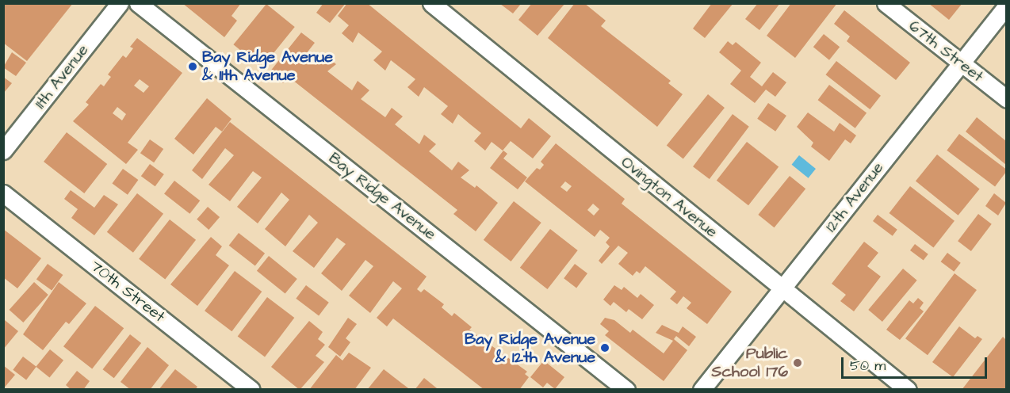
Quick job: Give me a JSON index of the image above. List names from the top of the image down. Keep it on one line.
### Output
{"streets":{"street":["67th Street","11th Avenue","Bay Ridge Avenue","Ovington Avenue","12th Avenue","70th Street"]},"crossings":[["67th Street","12th Avenue"],["Ovington Avenue","12th Avenue"]],"places":["Bay Ridge Avenue & 11th Avenue","Bay Ridge Avenue & 12th Avenue","Public School 176"],"scale_bar":"50 m"}
